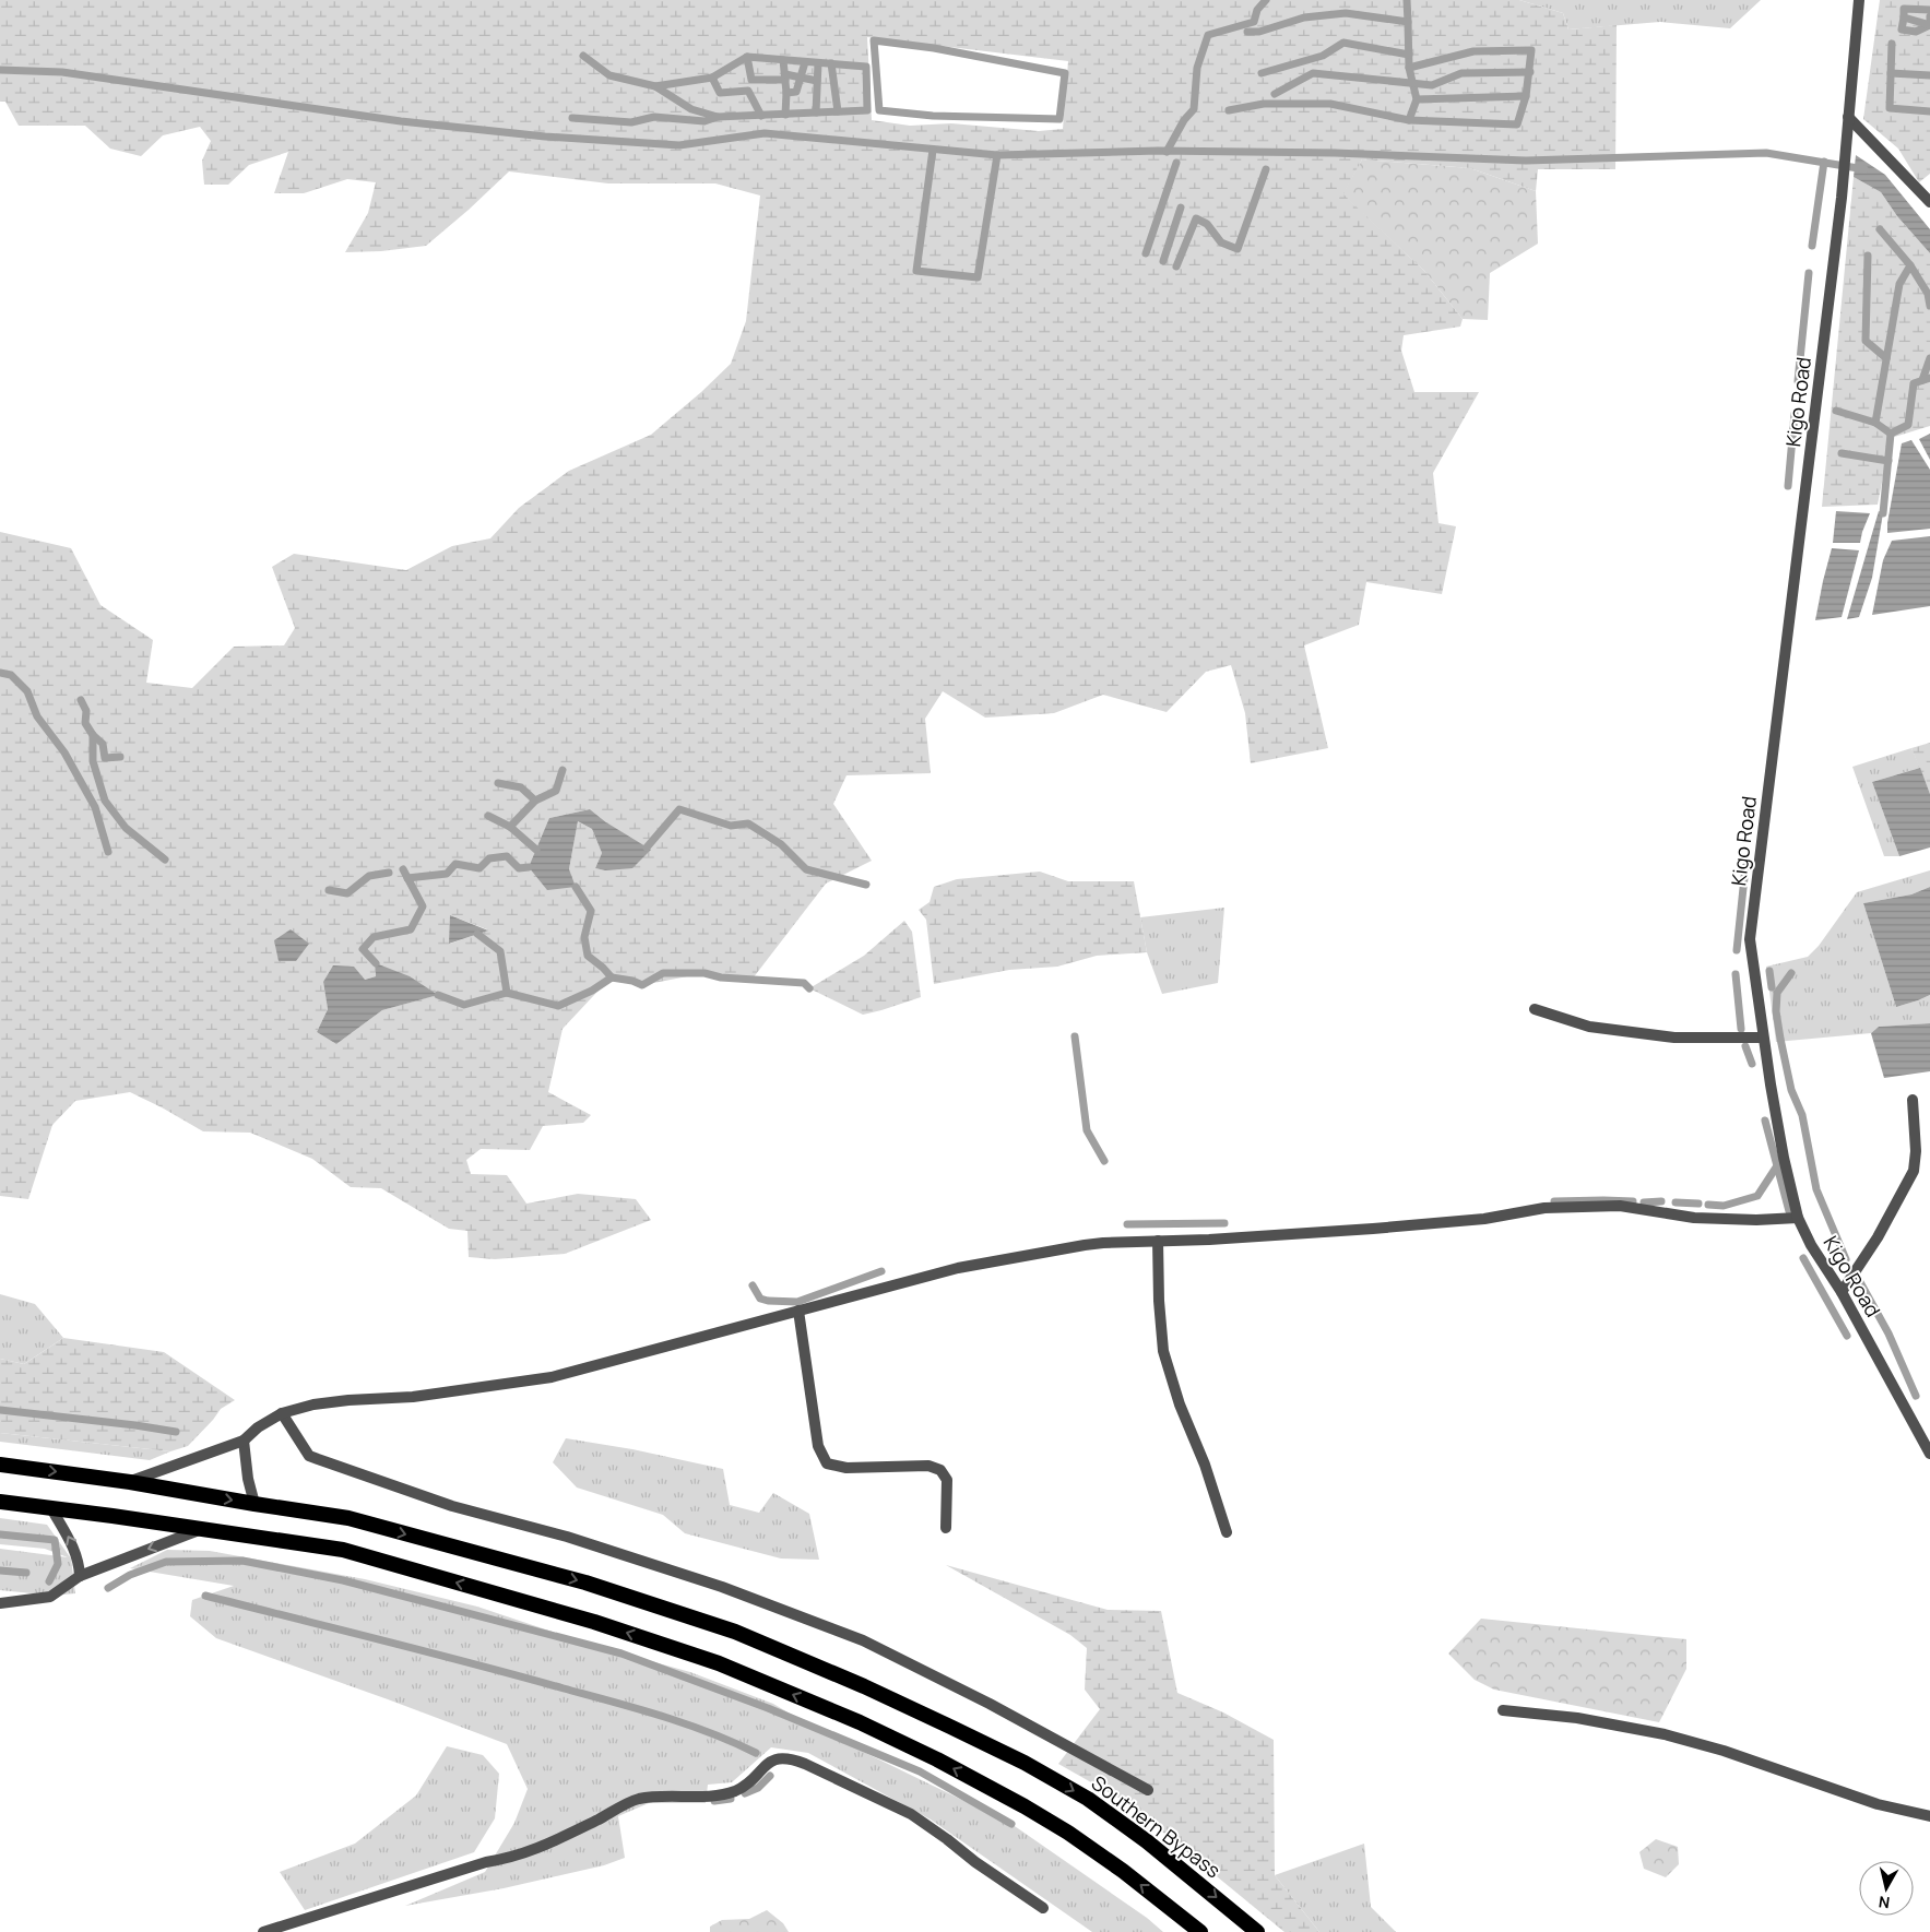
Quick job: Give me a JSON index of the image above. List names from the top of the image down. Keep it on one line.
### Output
{"streets":{"highway":["Southern Bypass"],"street":["Kigo Road"]},"north":"bottom"}
